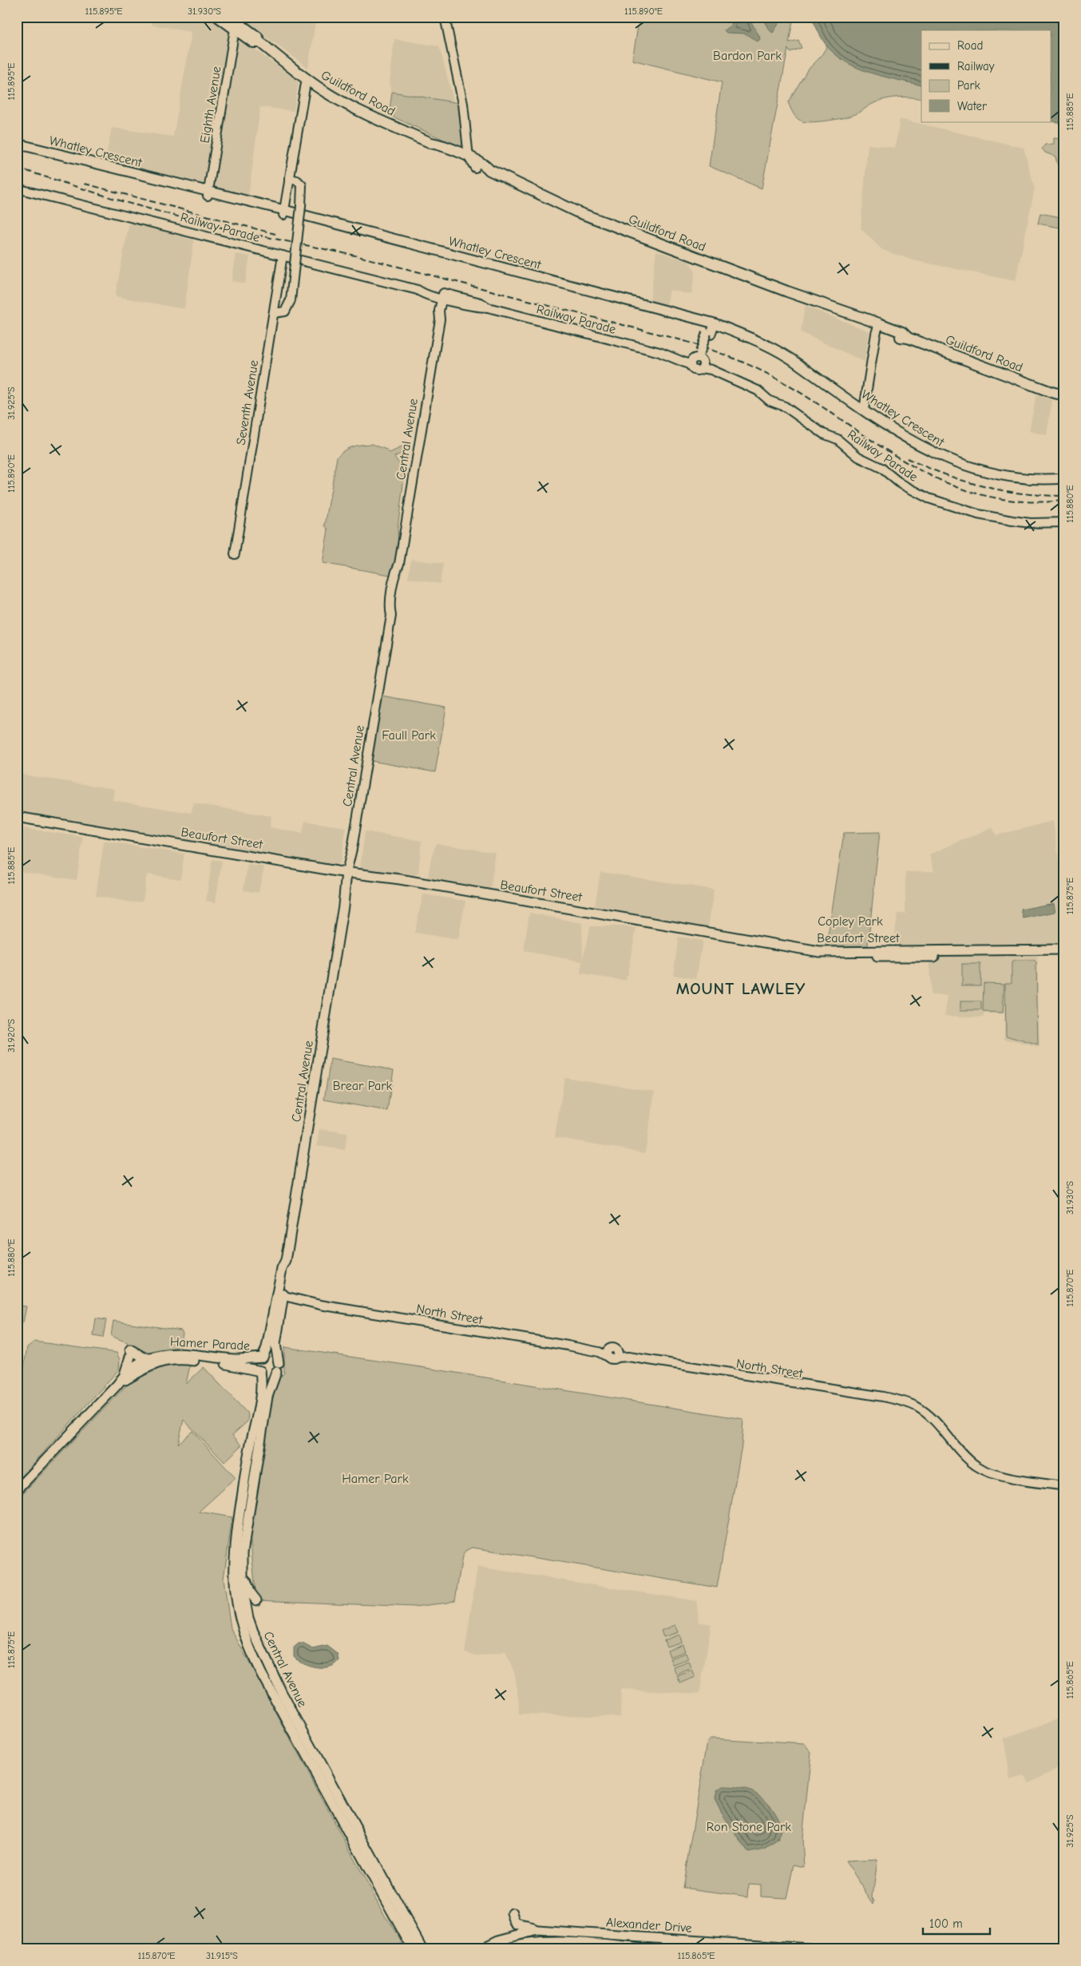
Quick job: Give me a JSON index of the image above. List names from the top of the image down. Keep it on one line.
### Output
{"streets":{"highway":["Guildford Road"],"main road":["Eighth Avenue","Whatley Crescent","Railway Parade","Seventh Avenue","Central Avenue","Beaufort Street","North Street","Hamer Parade","Alexander Drive"]},"crossings":[["Guildford Road","Eighth Avenue"],["Eighth Avenue","Whatley Crescent"],["Railway Parade","Seventh Avenue"],["Railway Parade","Central Avenue"],["Central Avenue","Beaufort Street"],["Central Avenue","North Street"],["Central Avenue","Hamer Parade"]],"districts":["MOUNT LAWLEY"],"parks":["Bardon Park","Faull Park","Copley Park","Brear Park","Hamer Park","Ron Stone Park"],"legend":["Road","Railway","Park","Water"],"scale_bar":"100 m","coordinates":["115.895°E","31.930°S","115.890°E","115.885°E","31.925°S","115.880°E","115.875°E","31.920°S","115.870°E","115.865°E","31.915°S"]}
